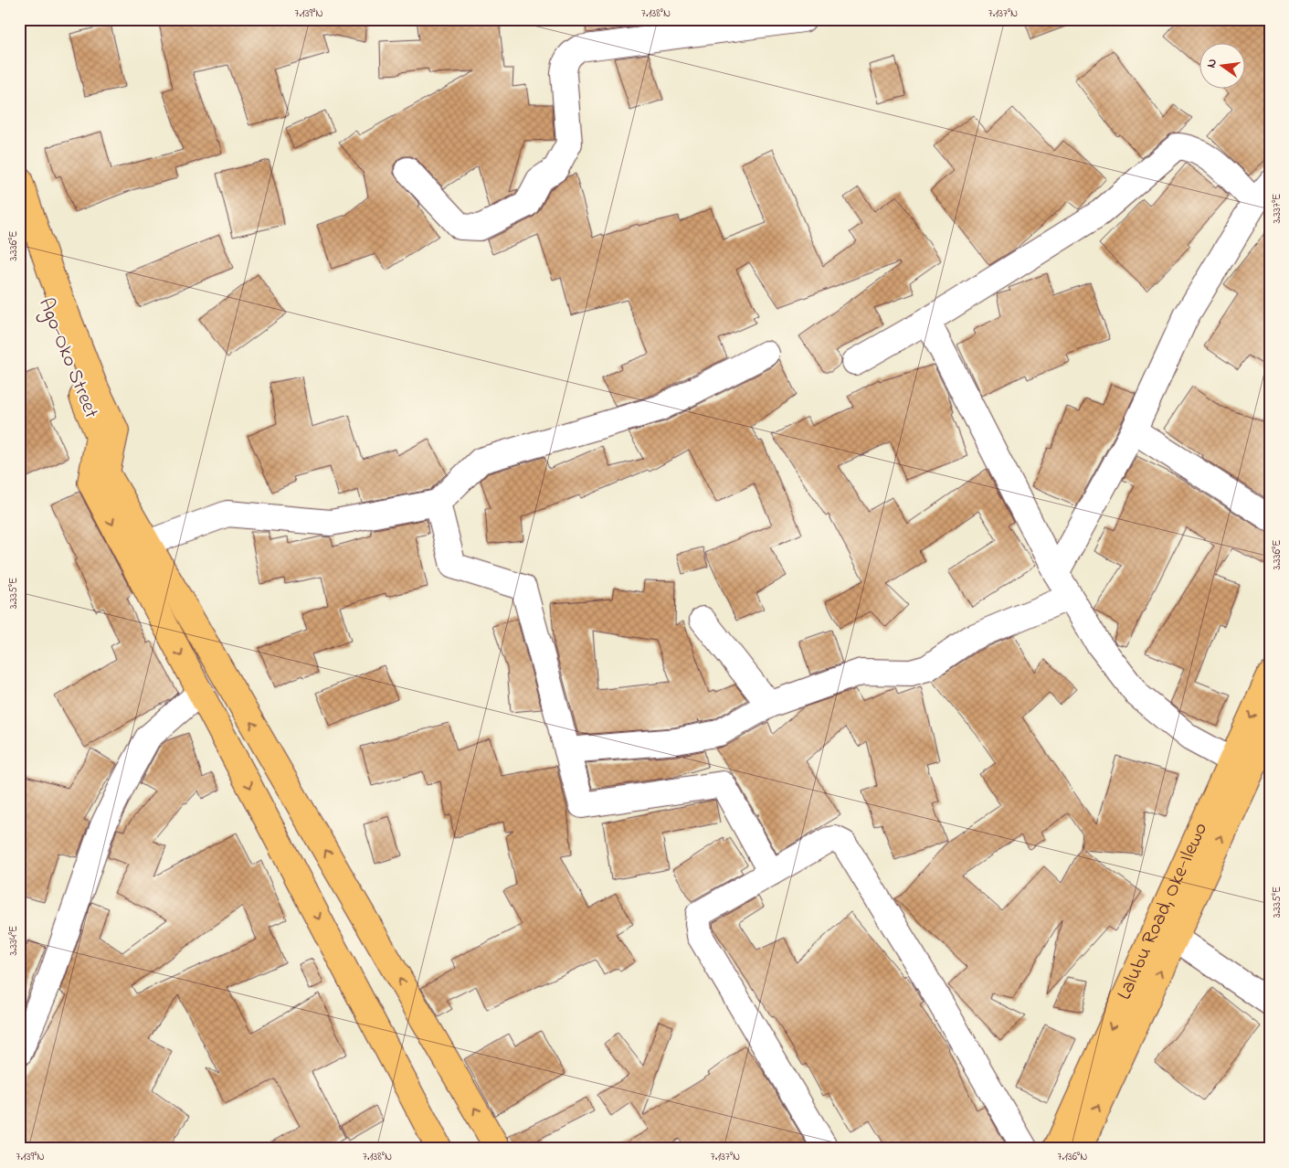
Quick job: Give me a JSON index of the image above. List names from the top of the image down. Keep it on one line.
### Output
{"streets":{"main road":["Ago-Oko Street","Lalubu Road, Oke-Ilewo"]},"north":"left","coordinates":["7.139°N","7.138°N","7.137°N","3.337°E","3.336°E","3.335°E","3.334°E","7.136°N"]}
